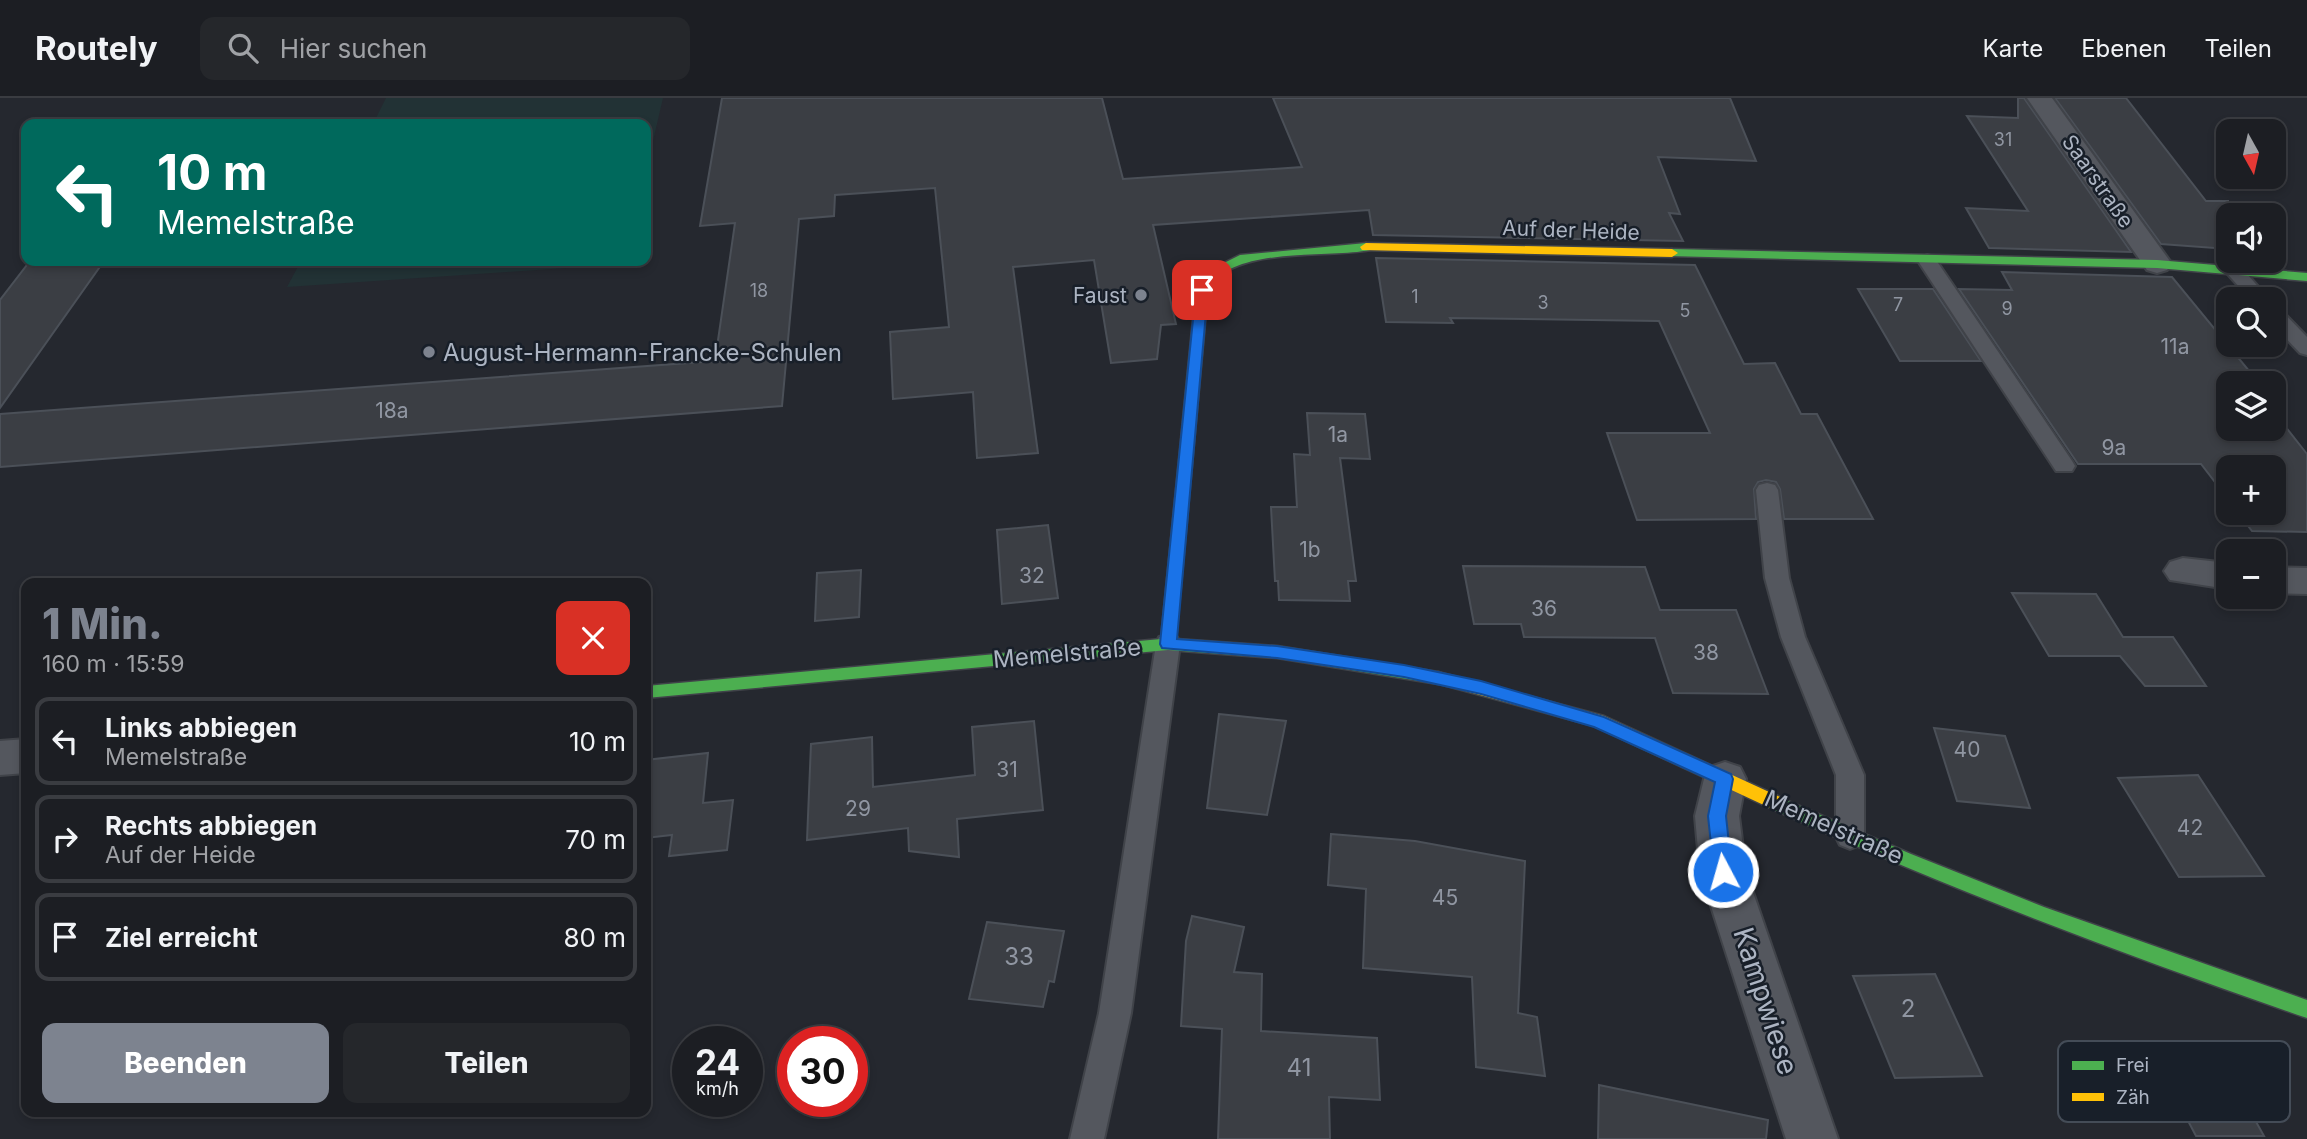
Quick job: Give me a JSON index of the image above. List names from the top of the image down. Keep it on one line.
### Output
{"streets":{"street":["Saarstraße","Auf der Heide","Memelstraße","Kampwiese"]},"crossings":[["Saarstraße","Auf der Heide"],["Auf der Heide","Memelstraße"],["Memelstraße","Kampwiese"]],"places":["Faust","August-Hermann-Francke-Schulen"],"house_numbers":["31","18","1","3","7","9","5","11a","18a","1a","9a","1b","32","36","38","40","31","29","42","45","33","2","41"],"legend":["Frei","Zäh"],"north":"bottom","page":{"header":"Routely","search":"Hier suchen","nav":["Karte","Ebenen","Teilen"],"map_buttons":["+","−"],"turn":["10 m","Memelstraße"],"heading":["1 Min.","160 m · 15:59"],"list":[{"name":"Links abbiegen","note":"Memelstraße","value":"10 m"},{"name":"Rechts abbiegen","note":"Auf der Heide","value":"70 m"},{"name":"Ziel erreicht","value":"80 m"}],"buttons":["Beenden","Teilen"],"speed":"24 km/h","limit":"30"}}
